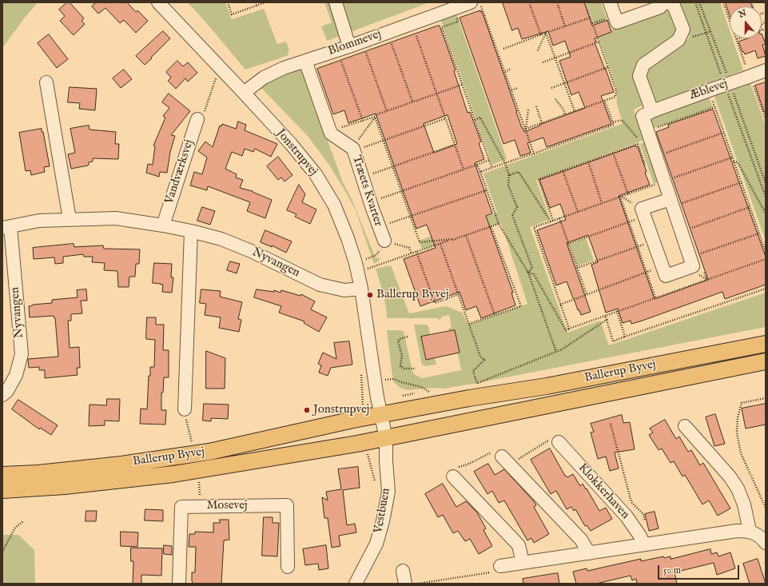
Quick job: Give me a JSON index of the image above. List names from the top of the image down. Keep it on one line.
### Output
{"streets":{"main road":["Ballerup Byvej"],"street":["Blommevej","Æblevej","Jonstrupvej","Vandværksvej","Træets Kvarter","Nyvangen","Klokkerhaven","Mosevej","Vestbuen"]},"crossings":[["Blommevej","Jonstrupvej"],["Blommevej","Træets Kvarter"],["Jonstrupvej","Nyvangen"],["Jonstrupvej","Ballerup Byvej"],["Jonstrupvej","Vestbuen"],["Vandværksvej","Nyvangen"],["Ballerup Byvej","Vestbuen"]],"places":["Ballerup Byvej","Jonstrupvej"],"scale_bar":"50 m","north":"top"}
